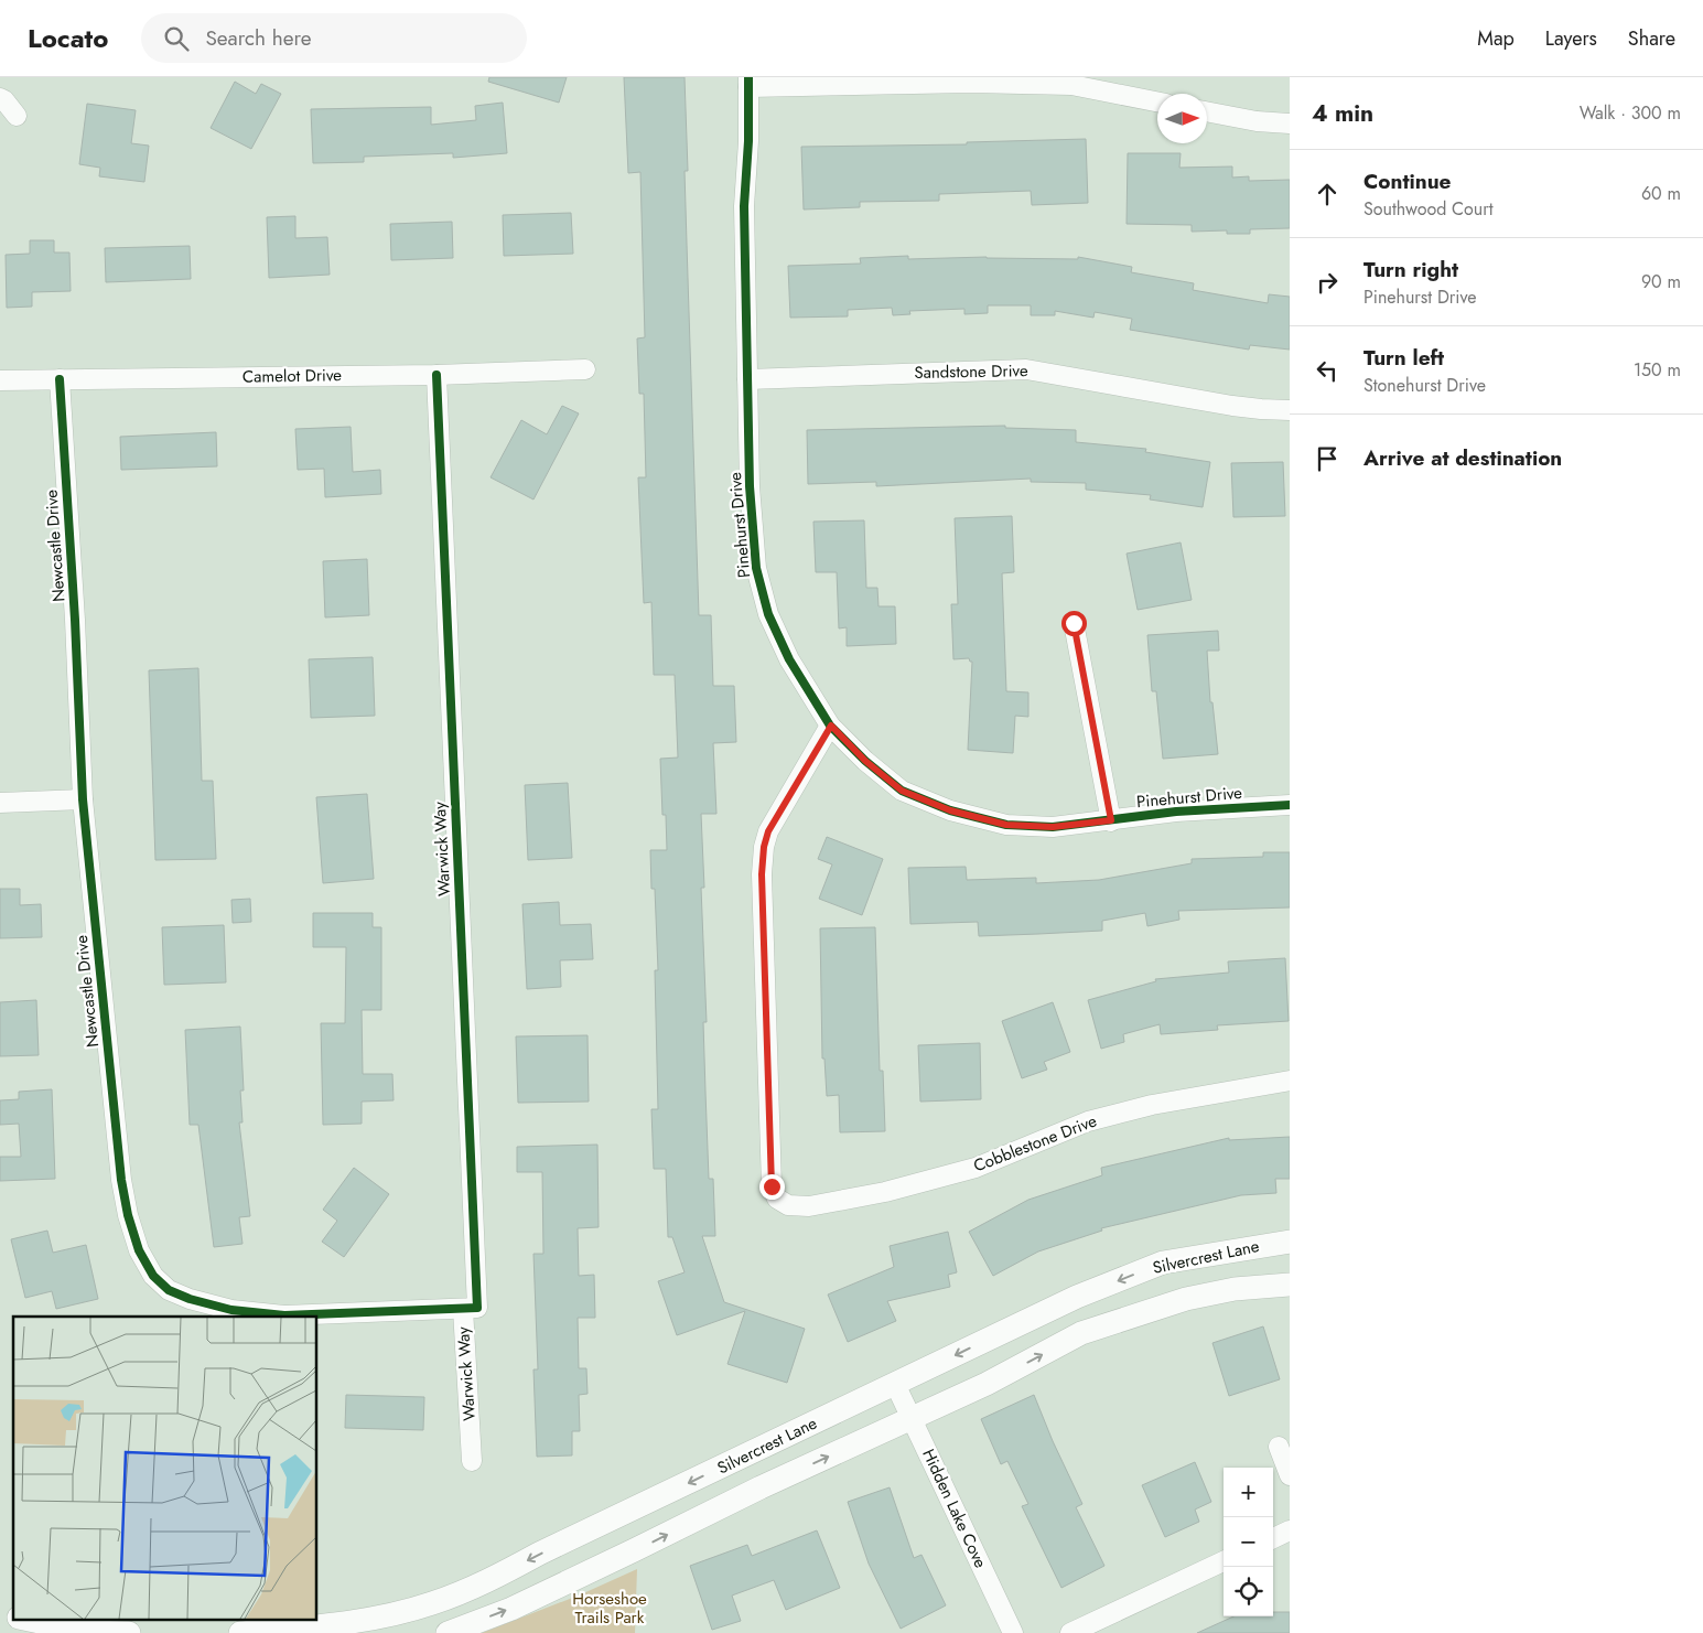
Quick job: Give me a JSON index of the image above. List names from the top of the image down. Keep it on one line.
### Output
{"streets":{"street":["Sandstone Drive","Camelot Drive","Pinehurst Drive","Newcastle Drive","Warwick Way","Cobblestone Drive","Silvercrest Lane","Hidden Lake Cove"]},"crossings":[["Sandstone Drive","Pinehurst Drive"],["Camelot Drive","Newcastle Drive"],["Camelot Drive","Warwick Way"],["Pinehurst Drive","Cobblestone Drive"],["Newcastle Drive","Warwick Way"],["Silvercrest Lane","Hidden Lake Cove"]],"parks":["Horseshoe Trails Park"],"north":"right","page":{"header":"Locato","search":"Search here","nav":["Map","Layers","Share"],"heading":["4 min","Walk · 300 m"],"list":[["Continue","Southwood Court","60 m"],["Turn right","Pinehurst Drive","90 m"],["Turn left","Stonehurst Drive","150 m"],"Arrive at destination"],"map_buttons":["+","−"]}}
